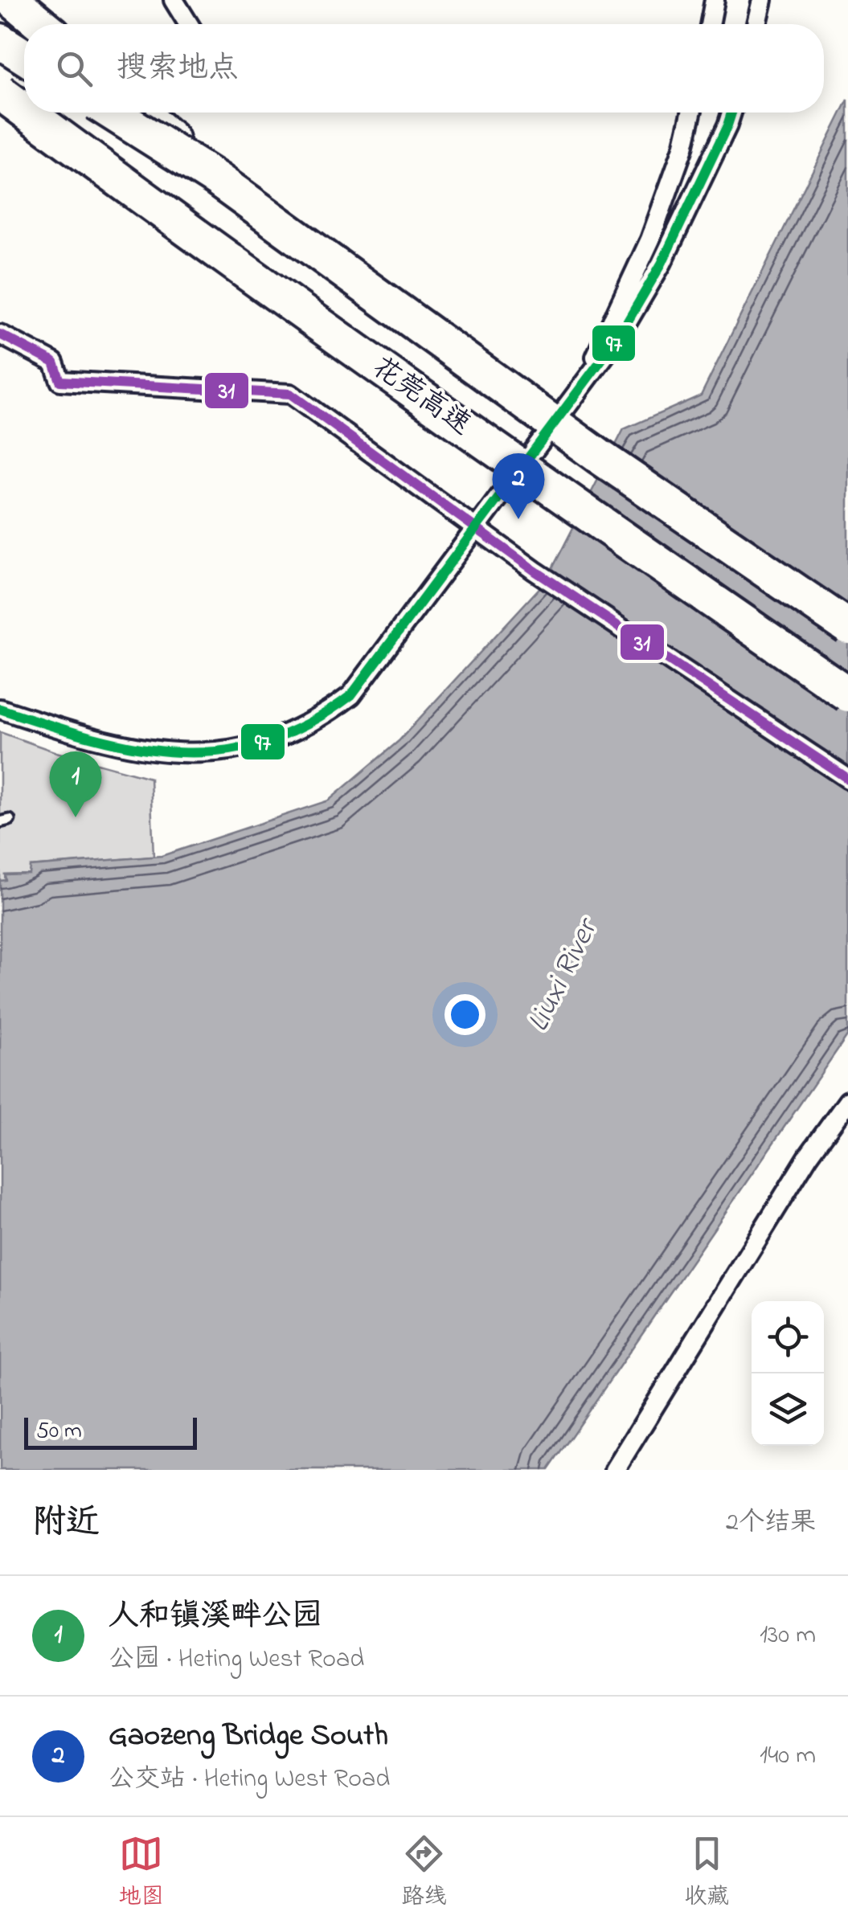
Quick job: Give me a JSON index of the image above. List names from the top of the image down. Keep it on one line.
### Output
{"streets":{"highway":["花莞高速"]},"water":["Liuxi River"],"lines":["transit line 97","transit line 31"],"scale_bar":"50 m","page":{"search":"搜索地点","pins":["2","1"],"scale":"50 m","heading":["附近","2个结果"],"list":[{"mark":"1","name":"人和镇溪畔公园","note":"公园 · Heting West Road","value":"130 m"},{"mark":"2","name":"Gaozeng Bridge South","note":"公交站 · Heting West Road","value":"140 m"}],"nav":["地图","路线","收藏"]}}
